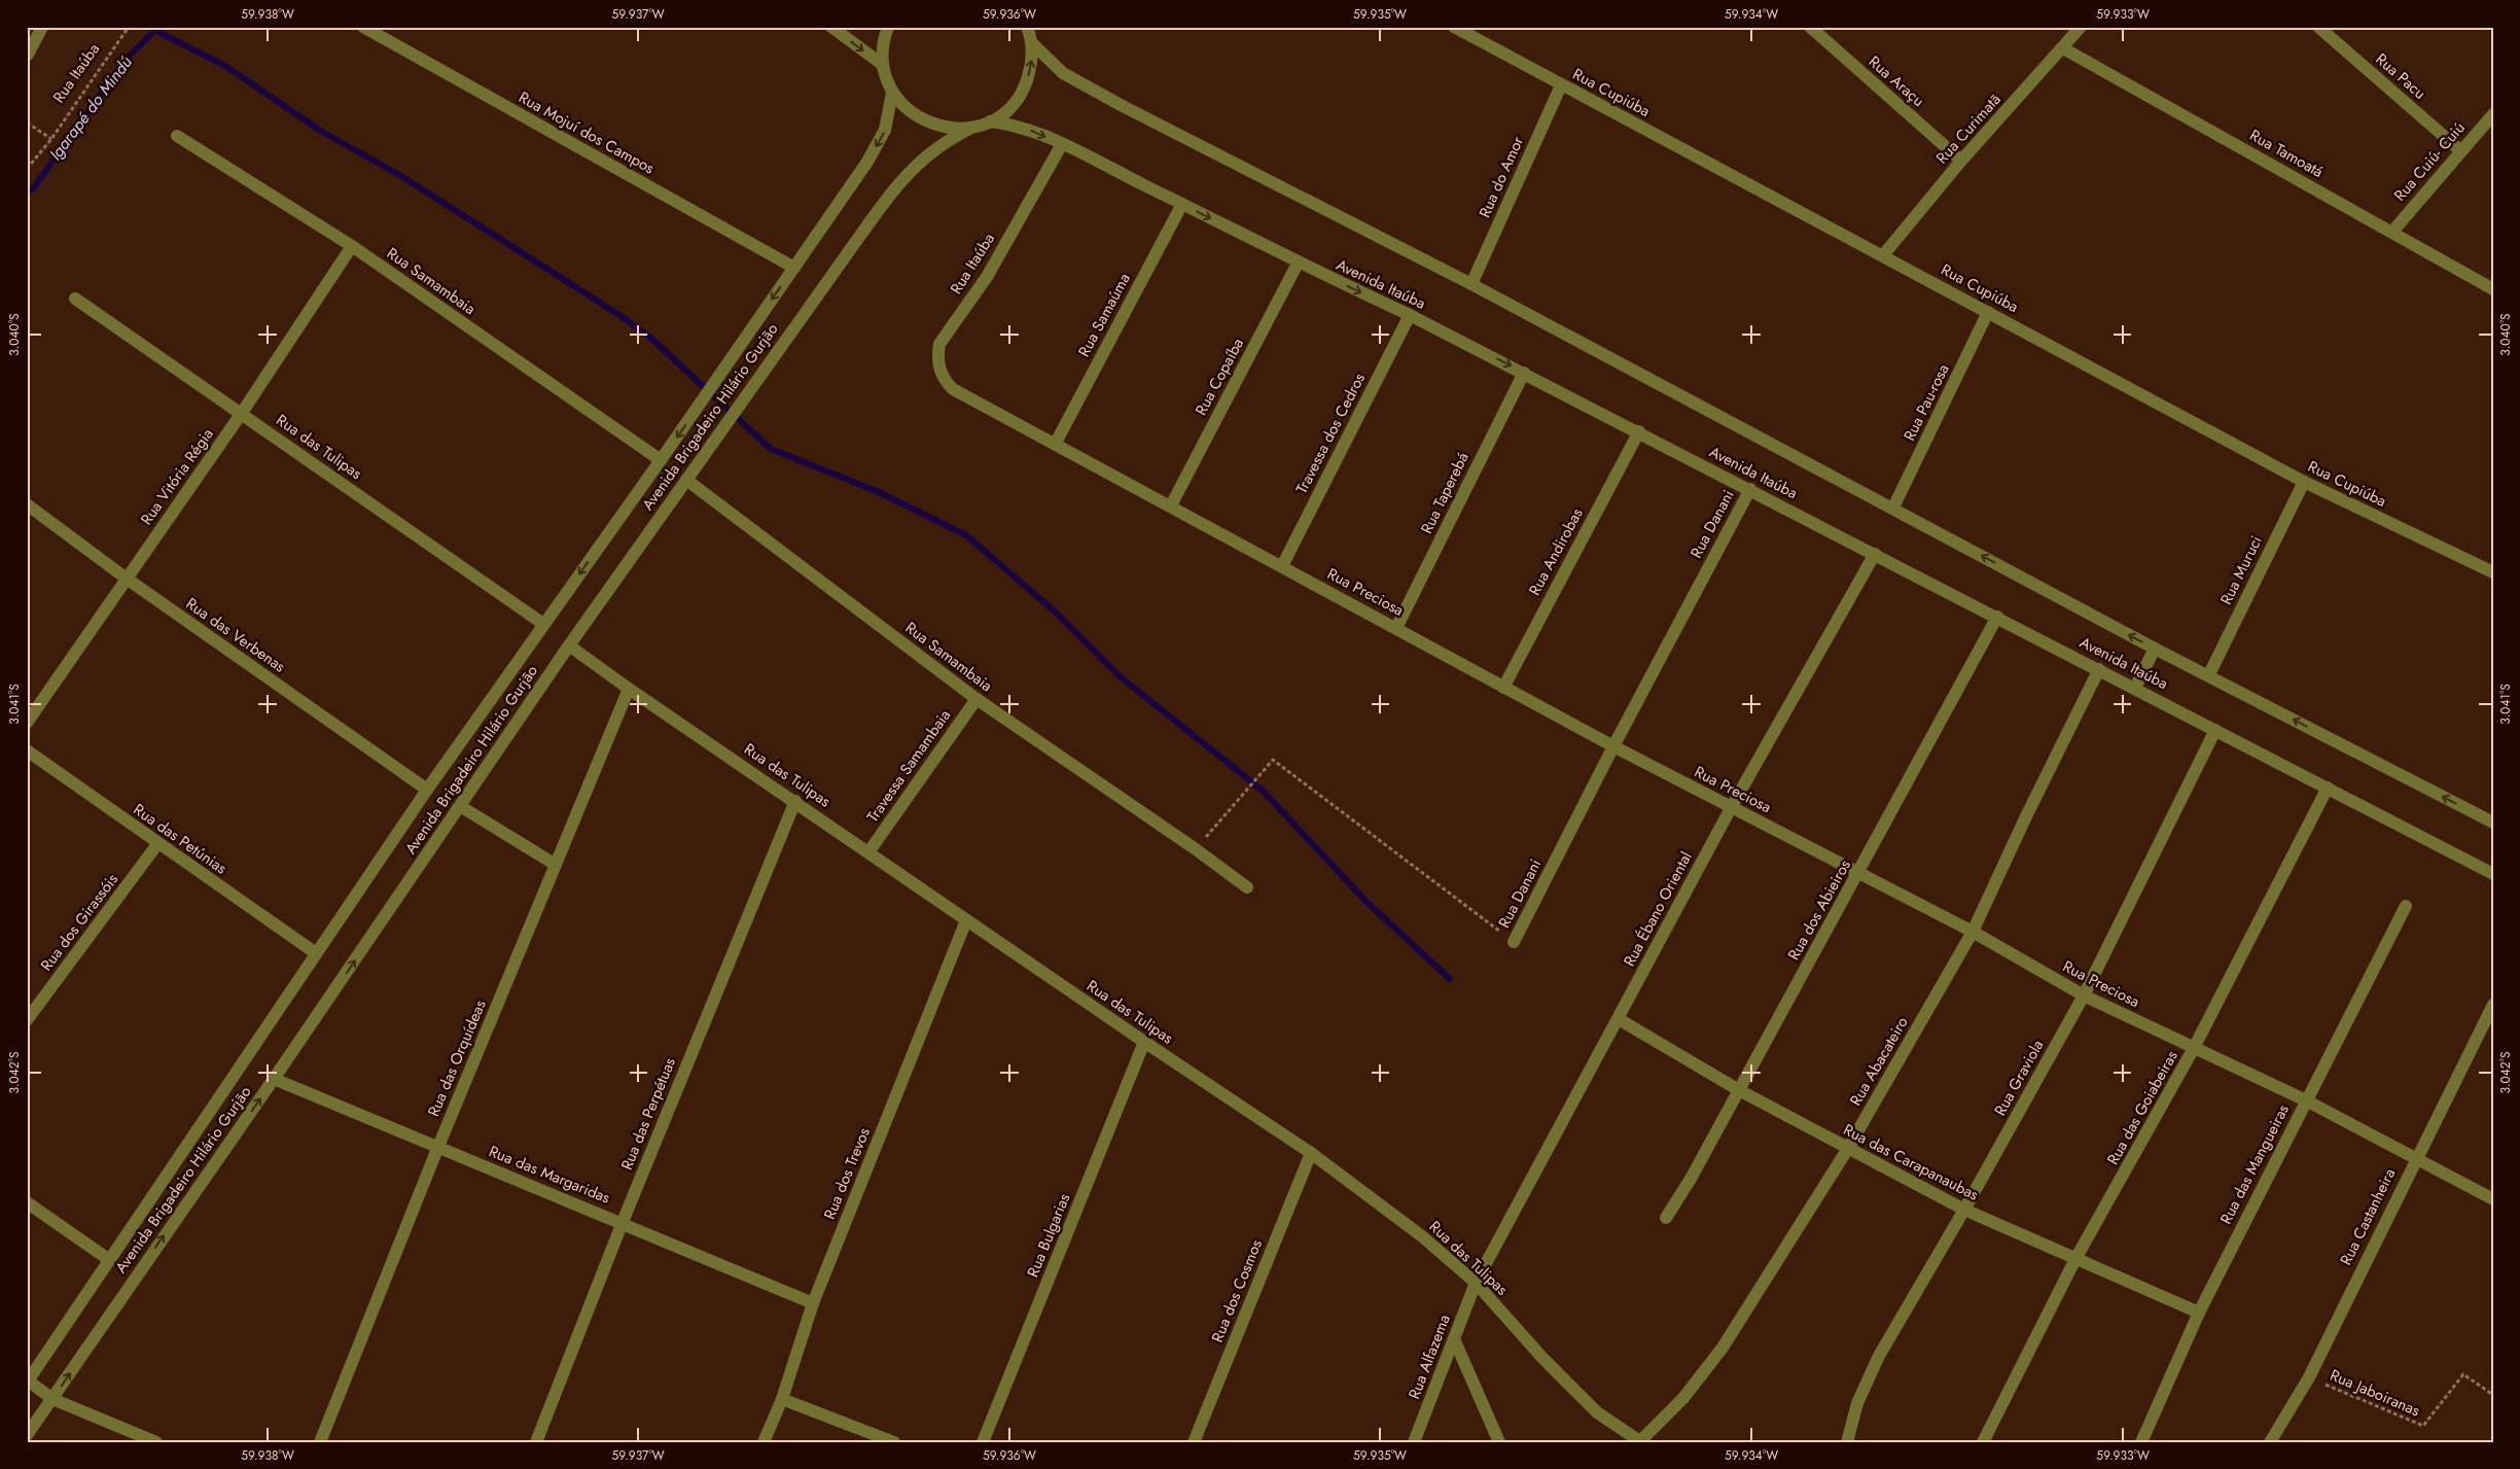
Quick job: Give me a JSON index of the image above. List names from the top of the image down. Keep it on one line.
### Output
{"streets":{"street":["Rua Itaúba","Rua Pacu","Rua Araçu","Rua Cupiúba","Rua Curimatã","Rua Mojuí dos Campos","Rua Tamoatá","Rua Cuiú- Cuiú","Rua do Amor","Rua Samambaia","Avenida Itaúba","Rua Samaúma","Rua Copaíba","Rua Pau-rosa","Avenida Brigadeiro Hilário Gurjão","Travessa dos Cedros","Rua das Tulipas","Rua Vitória Régia","Rua Taperebá","Rua Danani","Rua Andirobas","Rua Muruci","Rua Preciosa","Rua das Verbenas","Travessa Samambaia","Rua das Petúnias","Rua Ébano Oriental","Rua dos Abieiros","Rua dos Girassóis","Rua das Orquídeas","Rua Abacateiro","Rua Graviola","Rua das Goiabeiras","Rua das Perpétuas","Rua das Carapanaubas","Rua das Mangueiras","Rua dos Trevos","Rua das Margaridas","Rua Castanheira","Rua Bulgarias","Rua dos Cosmos","Rua Alfazema"],"path":["Rua Jaboiranas"]},"crossings":[["Rua Itaúba","Avenida Itaúba"],["Rua Itaúba","Rua Preciosa"],["Rua Pacu","Rua Cuiú- Cuiú"],["Rua Araçu","Rua Curimatã"],["Rua Cupiúba","Rua Curimatã"],["Rua Cupiúba","Rua do Amor"],["Rua Cupiúba","Rua Pau-rosa"],["Rua Cupiúba","Rua Muruci"],["Rua Curimatã","Rua Tamoatá"],["Rua Mojuí dos Campos","Avenida Brigadeiro Hilário Gurjão"],["Rua Tamoatá","Rua Cuiú- Cuiú"],["Rua do Amor","Avenida Itaúba"],["Rua Samambaia","Avenida Brigadeiro Hilário Gurjão"],["Rua Samambaia","Rua Vitória Régia"],["Rua Samambaia","Rua Danani"],["Rua Samambaia","Travessa Samambaia"],["Avenida Itaúba","Rua Samaúma"],["Avenida Itaúba","Rua Copaíba"],["Avenida Itaúba","Rua Pau-rosa"],["Avenida Itaúba","Travessa dos Cedros"],["Avenida Itaúba","Rua Taperebá"],["Avenida Itaúba","Rua Danani"],["Avenida Itaúba","Rua Andirobas"],["Avenida Itaúba","Rua Muruci"],["Avenida Itaúba","Rua Ébano Oriental"],["Avenida Itaúba","Rua dos Abieiros"],["Avenida Itaúba","Rua Abacateiro"],["Avenida Itaúba","Rua Graviola"],["Avenida Itaúba","Rua das Goiabeiras"],["Rua Samaúma","Rua Preciosa"],["Rua Copaíba","Rua Preciosa"],["Avenida Brigadeiro Hilário Gurjão","Rua das Tulipas"],["Avenida Brigadeiro Hilário Gurjão","Rua das Verbenas"],["Avenida Brigadeiro Hilário Gurjão","Rua das Petúnias"],["Avenida Brigadeiro Hilário Gurjão","Rua das Margaridas"],["Travessa dos Cedros","Rua Preciosa"],["Rua das Tulipas","Rua Vitória Régia"],["Rua das Tulipas","Travessa Samambaia"],["Rua das Tulipas","Rua Ébano Oriental"],["Rua das Tulipas","Rua das Orquídeas"],["Rua das Tulipas","Rua Abacateiro"],["Rua das Tulipas","Rua das Perpétuas"],["Rua das Tulipas","Rua dos Trevos"],["Rua das Tulipas","Rua Bulgarias"],["Rua das Tulipas","Rua dos Cosmos"],["Rua das Tulipas","Rua Alfazema"],["Rua Vitória Régia","Rua das Verbenas"],["Rua Taperebá","Rua Preciosa"],["Rua Danani","Rua Preciosa"],["Rua Andirobas","Rua Preciosa"],["Rua Preciosa","Rua Ébano Oriental"],["Rua Preciosa","Rua dos Abieiros"],["Rua Preciosa","Rua Abacateiro"],["Rua Preciosa","Rua Graviola"],["Rua Preciosa","Rua das Goiabeiras"],["Rua Preciosa","Rua das Mangueiras"],["Rua Preciosa","Rua Castanheira"],["Rua das Petúnias","Rua dos Girassóis"],["Rua Ébano Oriental","Rua das Carapanaubas"],["Rua Ébano Oriental","Rua Alfazema"],["Rua dos Abieiros","Rua das Carapanaubas"],["Rua das Orquídeas","Rua das Margaridas"],["Rua Abacateiro","Rua das Carapanaubas"],["Rua Graviola","Rua das Carapanaubas"],["Rua das Goiabeiras","Rua das Carapanaubas"],["Rua das Perpétuas","Rua das Margaridas"],["Rua das Carapanaubas","Rua das Mangueiras"],["Rua dos Trevos","Rua das Margaridas"],["Rua Castanheira","Rua Jaboiranas"]],"water":["Igarapé do Mindú"],"coordinates":["59.938°W","59.937°W","59.936°W","59.935°W","59.934°W","59.933°W","3.040°S","3.041°S","3.042°S"]}
